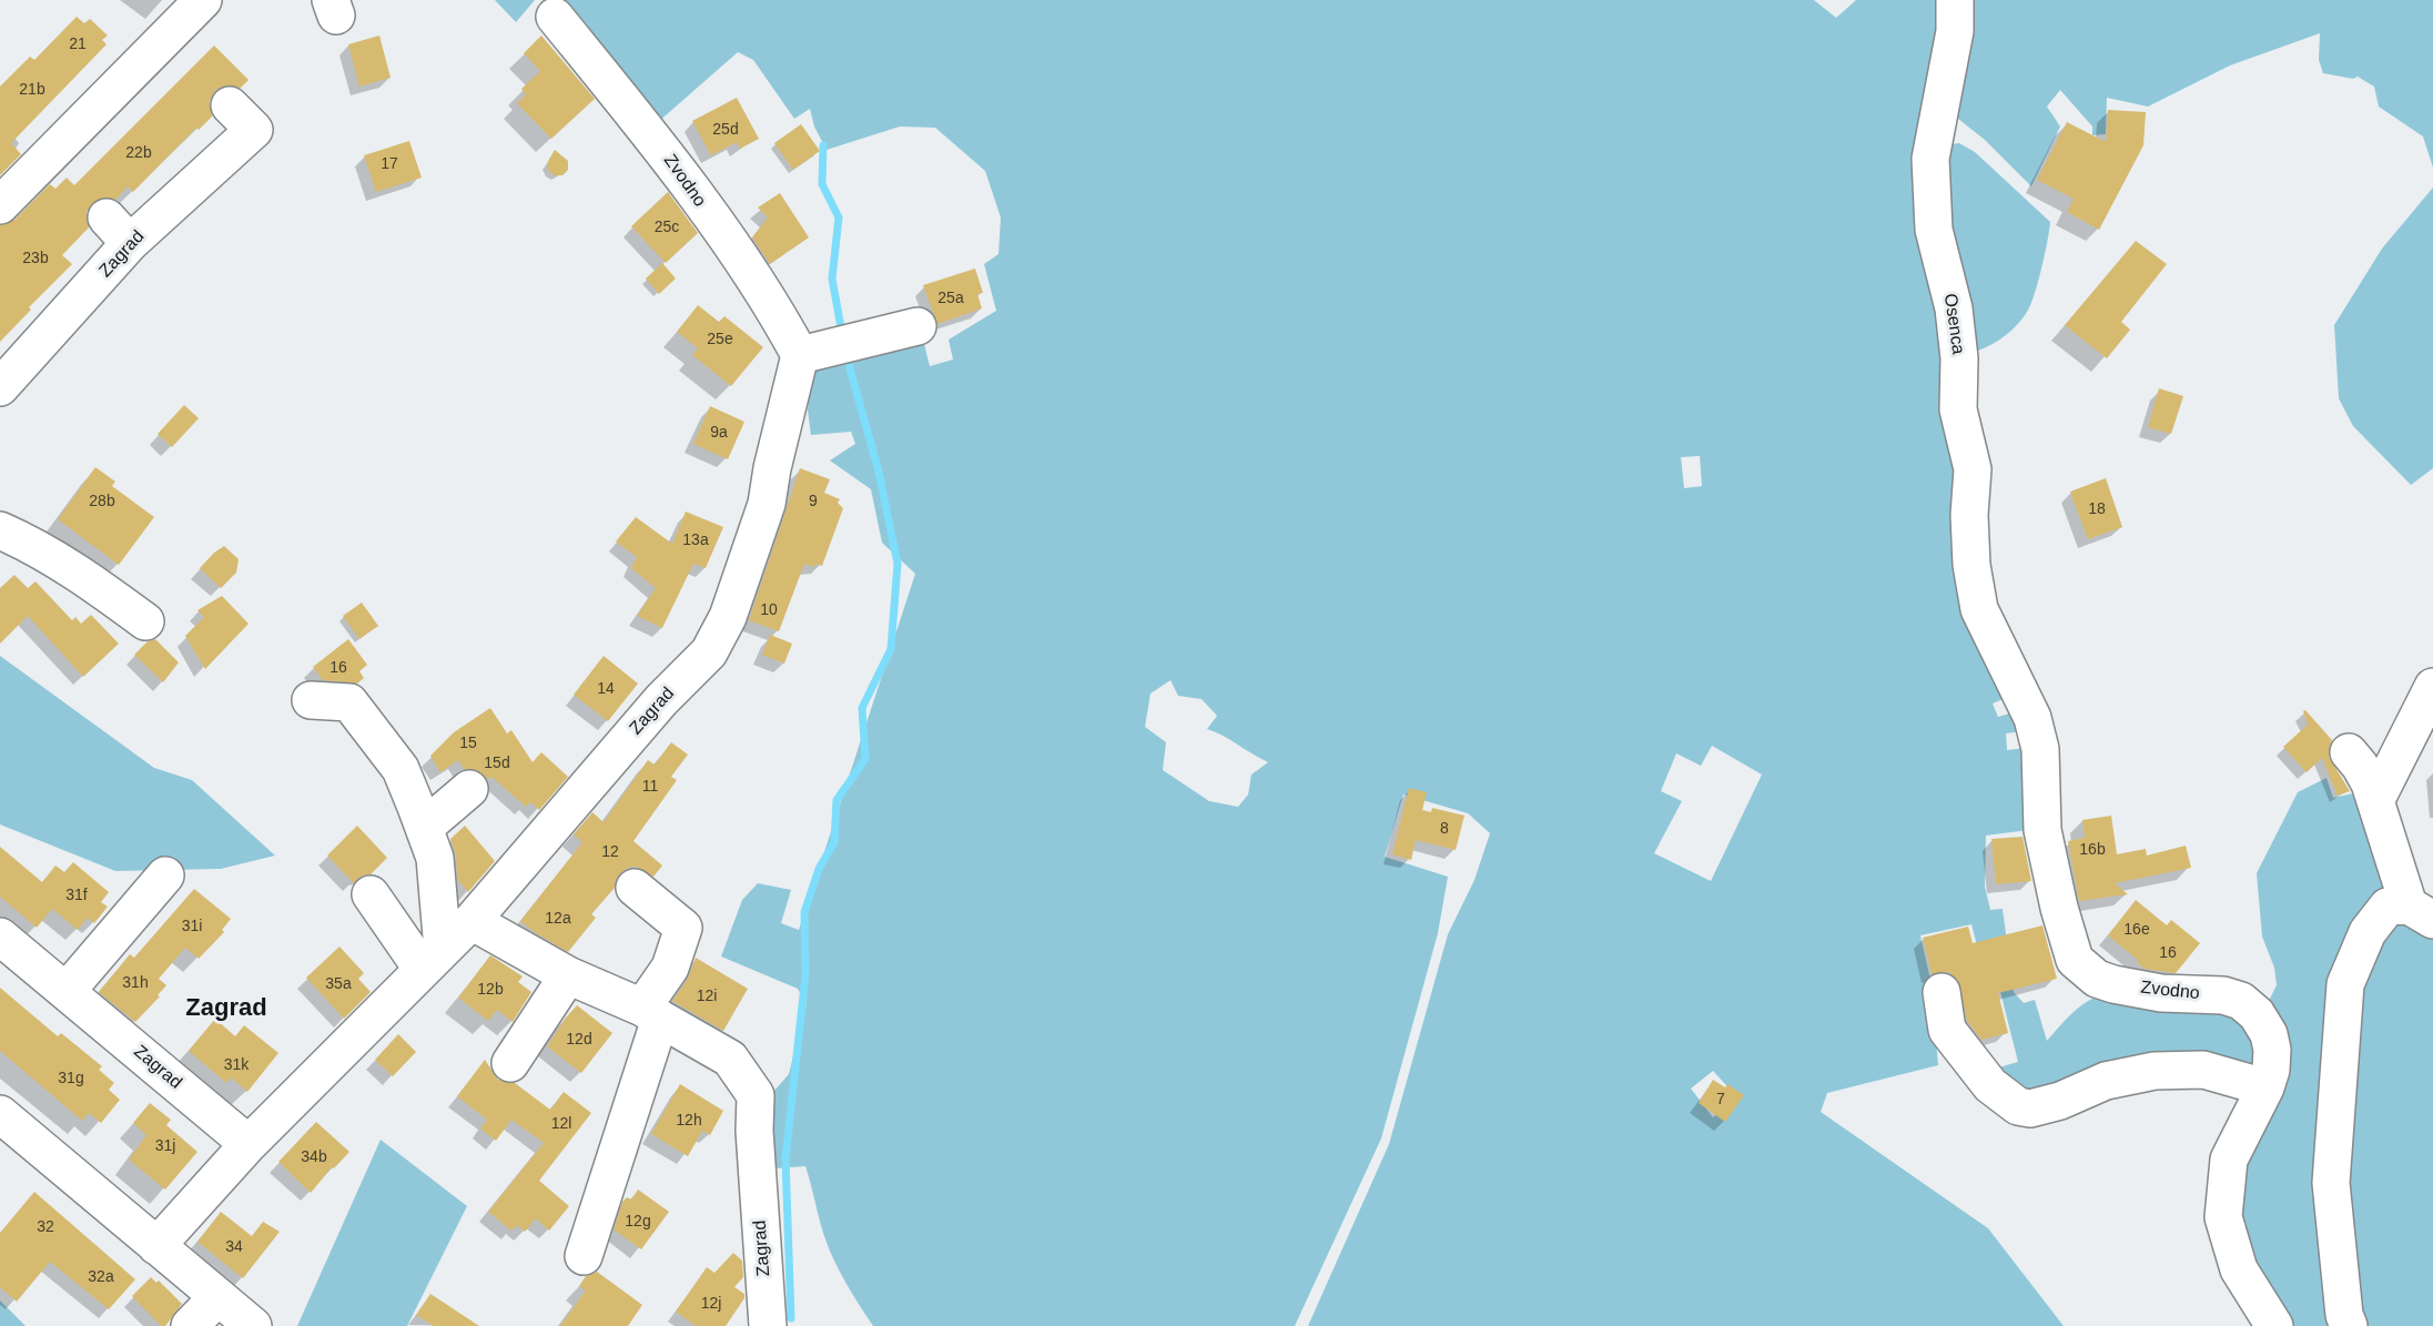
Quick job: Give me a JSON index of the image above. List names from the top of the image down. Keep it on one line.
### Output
{"streets":{"street":["Zvodno","Zagrad","Osenca"]},"crossings":[["Zvodno","Zagrad"],["Zvodno","Osenca"]],"districts":["Zagrad"],"house_numbers":["21","21b","25d","22b","17","25c","23b","25a","25e","9a","28b","9","18","13a","10","16","14","15","15d","11","8","16b","12","31f","12a","31i","16e","16","31h","35a","12b","12i","12d","31k","31g","7","12h","12l","31j","34b","12g","32","34","32a","12j"]}
